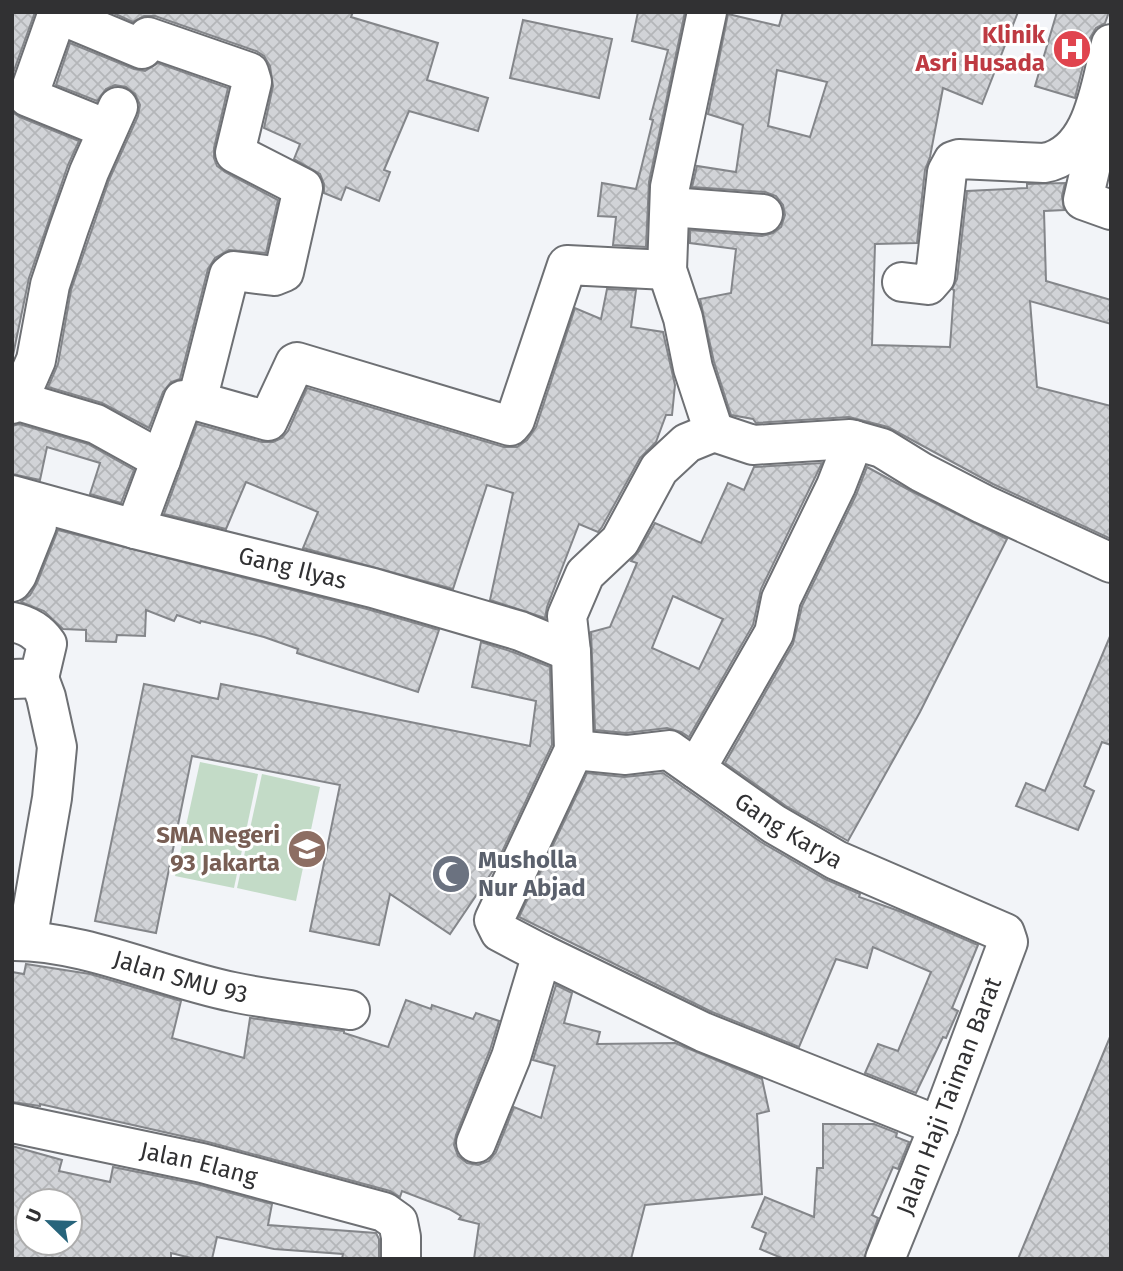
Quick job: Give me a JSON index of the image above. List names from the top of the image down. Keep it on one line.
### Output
{"streets":{"street":["Gang Ilyas","Gang Karya","Jalan SMU 93","Jalan Haji Taiman Barat","Jalan Elang"]},"crossings":[["Gang Karya","Jalan Haji Taiman Barat"]],"places":{"hospital":["Klinik Asri Husada"],"school or university":["SMA Negeri 93 Jakarta"],"mosque":["Musholla Nur Abjad"]},"north":"top left"}
